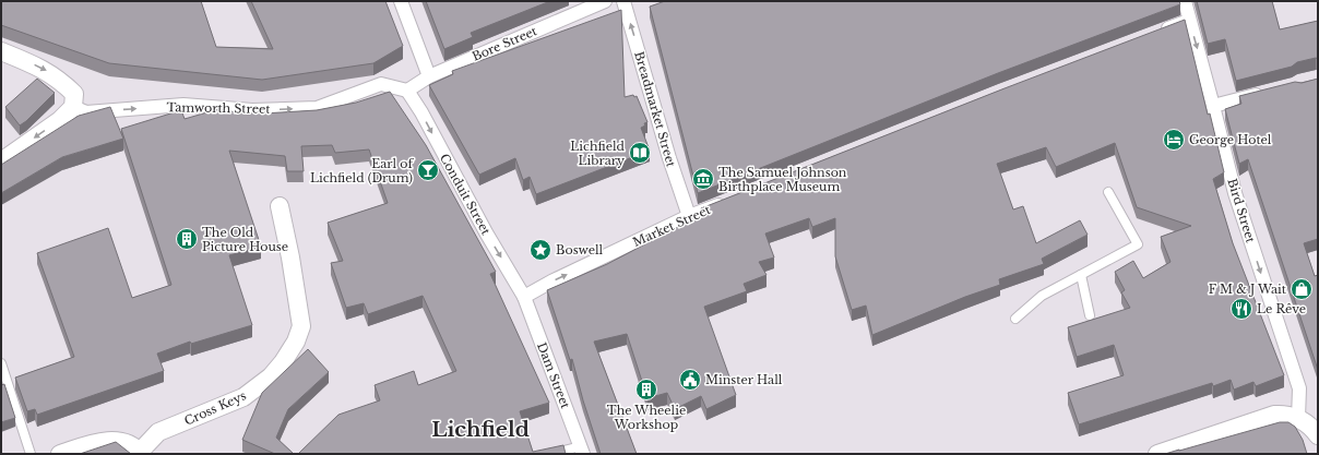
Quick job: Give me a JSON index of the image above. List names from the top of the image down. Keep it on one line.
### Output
{"streets":{"street":["Bore Street","Tamworth Street","Breadmarket Street","Conduit Street","Bird Street","Market Street","Dam Street","Cross Keys"]},"crossings":[["Bore Street","Tamworth Street"],["Bore Street","Conduit Street"],["Tamworth Street","Conduit Street"],["Breadmarket Street","Market Street"],["Conduit Street","Market Street"],["Conduit Street","Dam Street"],["Market Street","Dam Street"]],"one_way":["Tamworth Street","Breadmarket Street","Conduit Street","Bird Street","Market Street"],"districts":["Lichfield"],"places":{"hotel":["George Hotel"],"library":["Lichfield Library"],"bar":["Earl of Lichfield (Drum)"],"museum":["The Samuel Johnson Birthplace Museum"],"building":["The Old Picture House","The Wheelie Workshop"],"place":["Boswell"],"shop":["F M & J Wait"],"restaurant":["Le Rêve"],"public building":["Minster Hall"]}}
